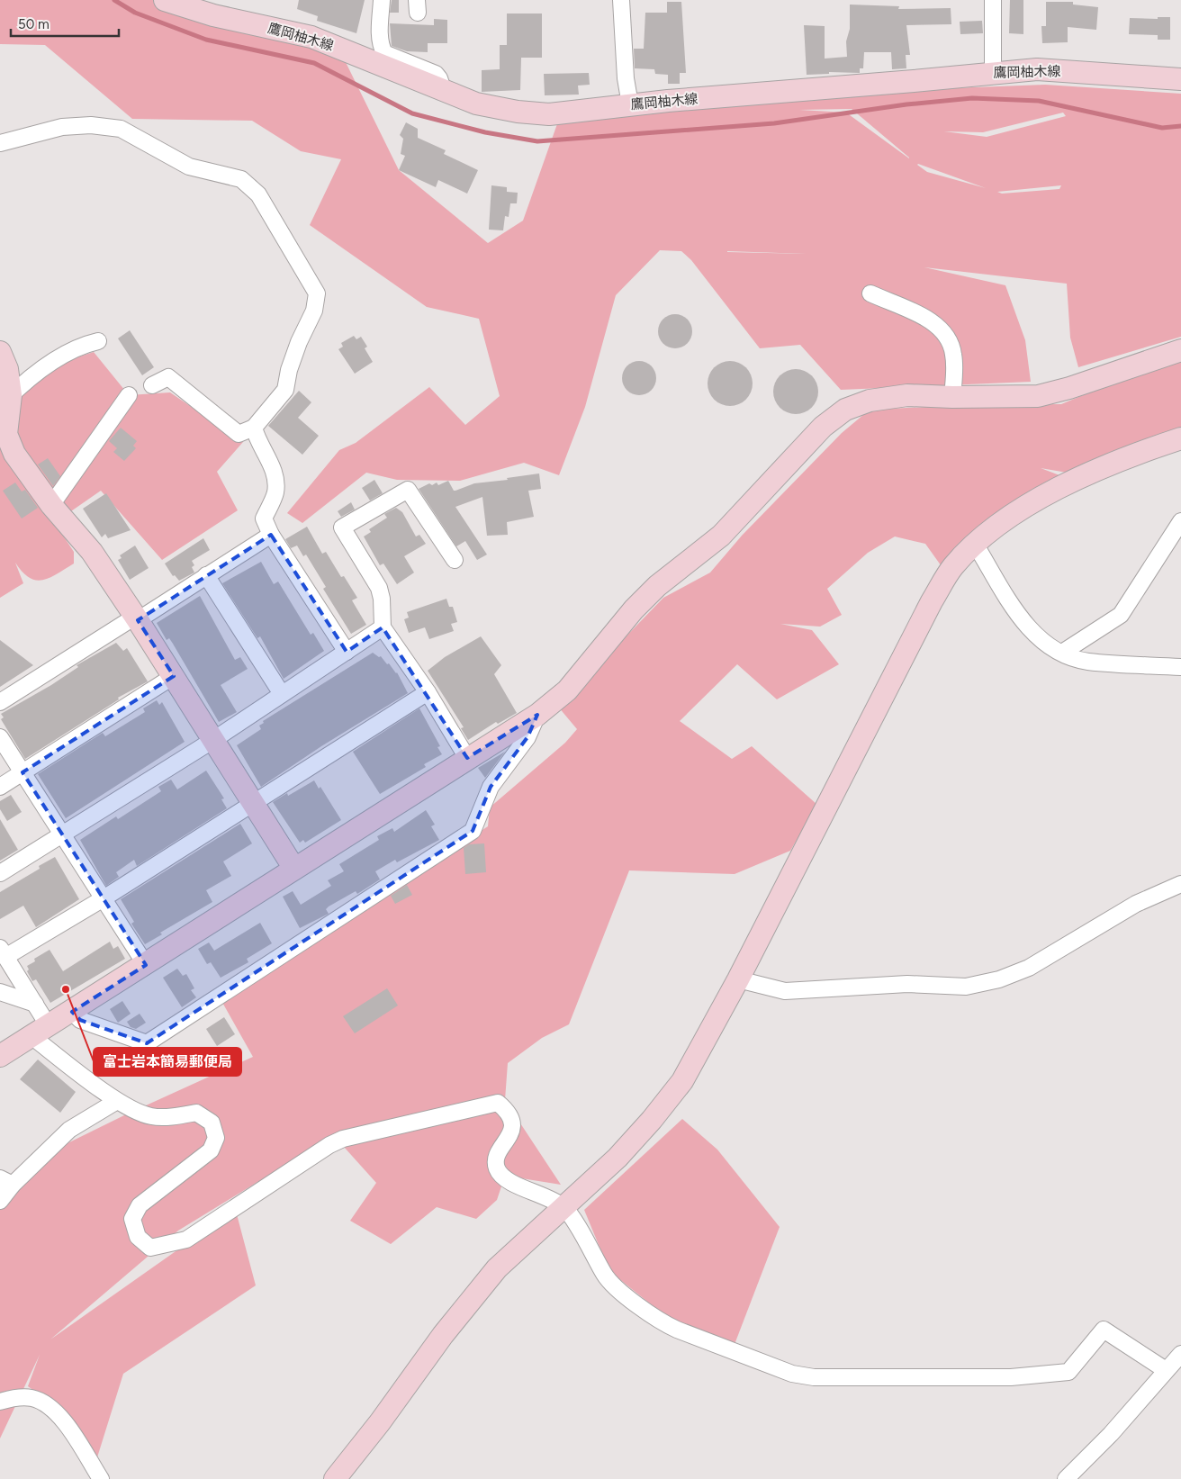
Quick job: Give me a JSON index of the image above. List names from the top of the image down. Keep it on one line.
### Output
{"streets":{"street":["鷹岡柚木線"]},"places":["富士岩本簡易郵便局"],"scale_bar":"50 m"}
